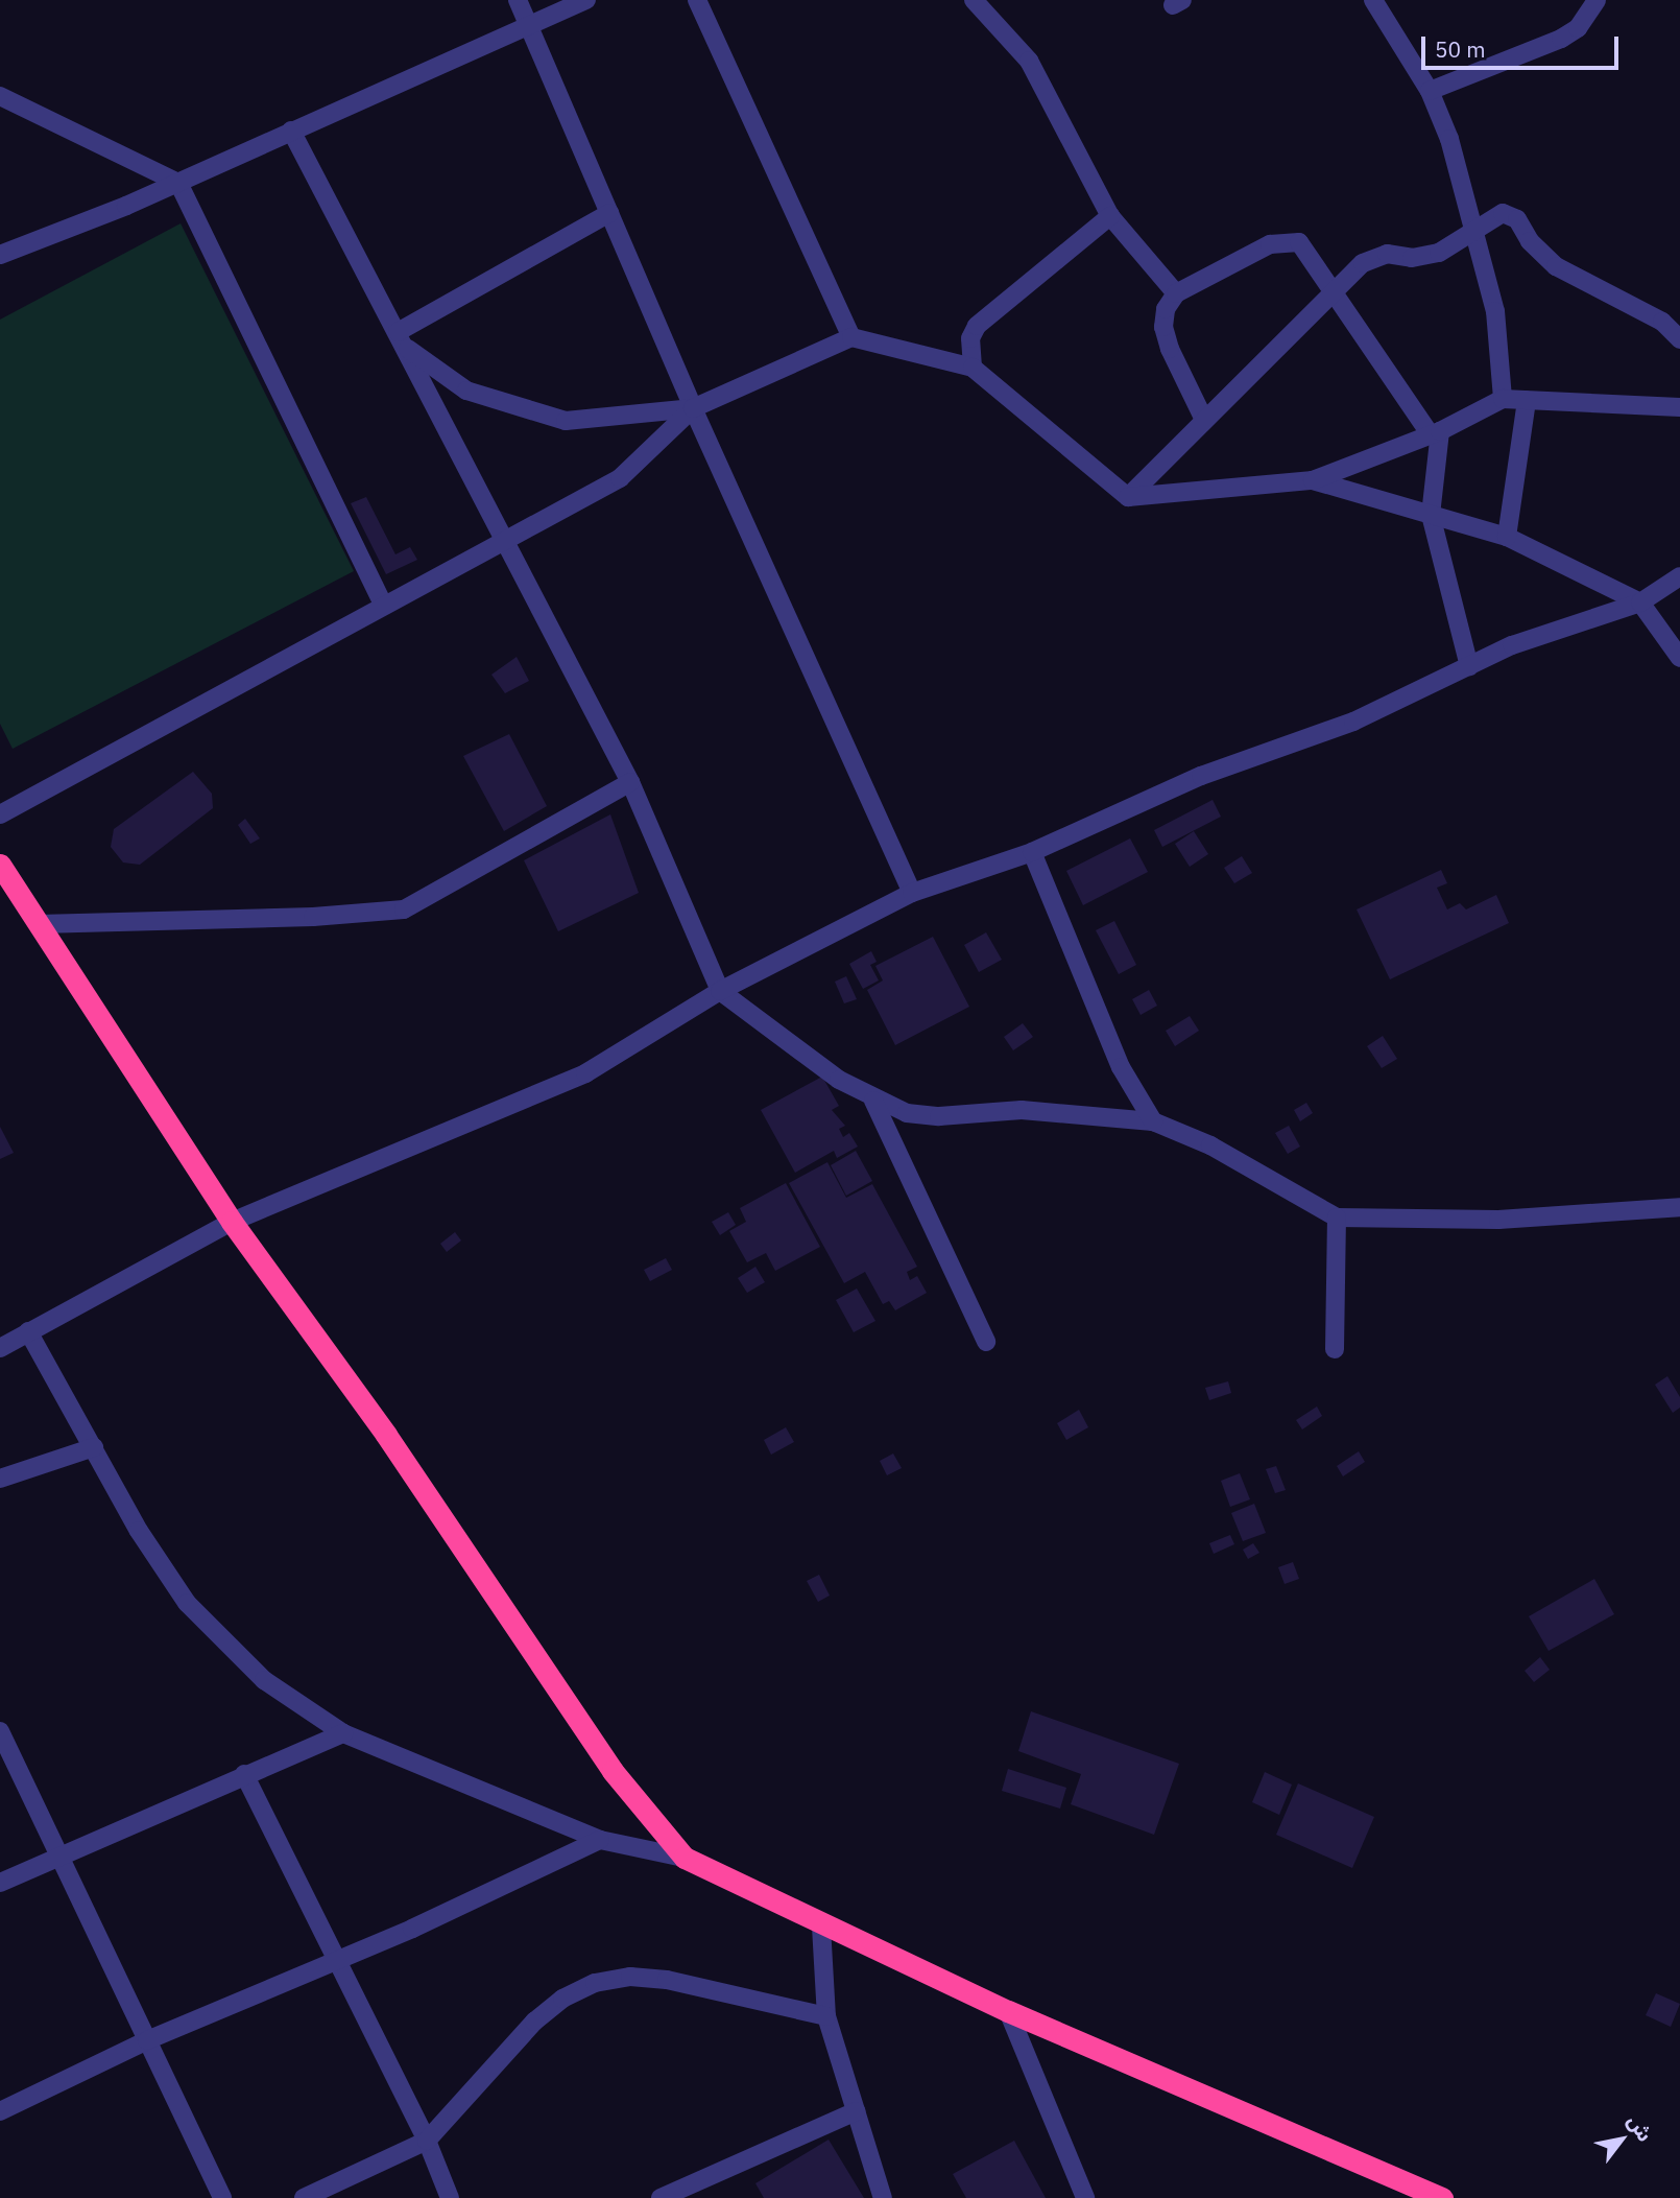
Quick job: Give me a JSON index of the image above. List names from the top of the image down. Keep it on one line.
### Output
{"scale_bar":"50 m","north":"top right"}
